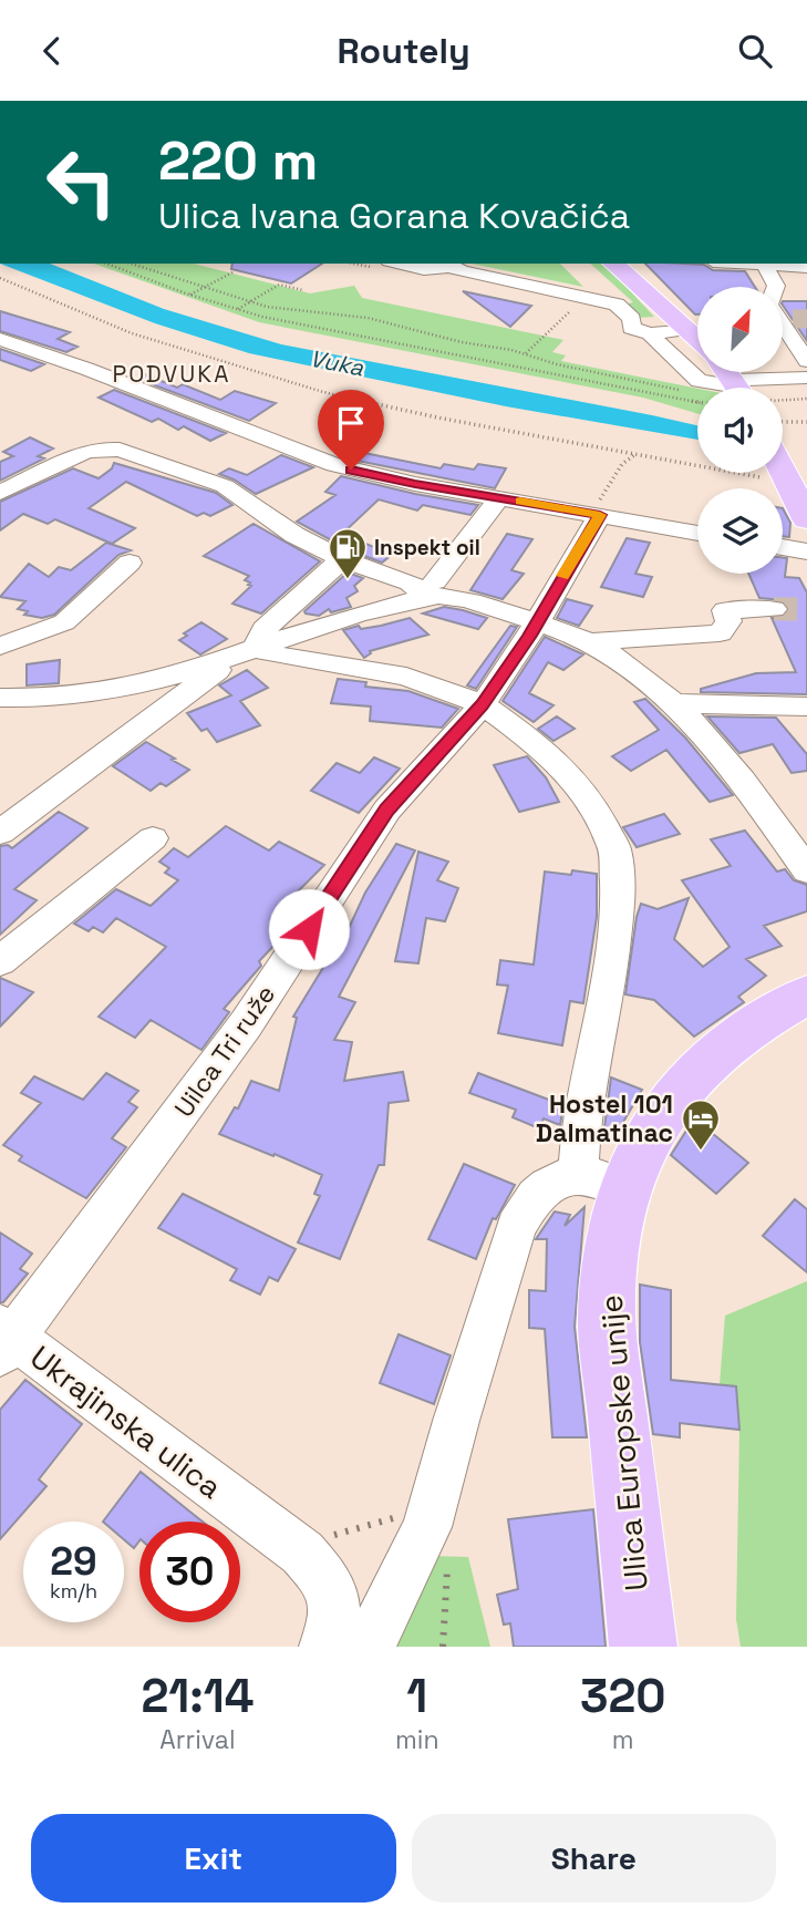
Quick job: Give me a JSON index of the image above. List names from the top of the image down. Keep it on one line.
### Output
{"streets":{"main road":["Ulica Europske unije"],"street":["Uilca Tri ruže","Ukrajinska ulica"]},"crossings":[["Uilca Tri ruže","Ukrajinska ulica"]],"districts":["PODVUKA"],"water":["Vuka"],"places":{"fuel station":["Inspekt oil"],"hotel":["Hostel 101 Dalmatinac"]},"north":"top right","page":{"header":"Routely","turn":["220 m","Ulica Ivana Gorana Kovačića"],"speed":"29 km/h","limit":"30","eta":["21:14","Arrival","1","min","320","m"],"buttons":["Exit","Share"]}}
